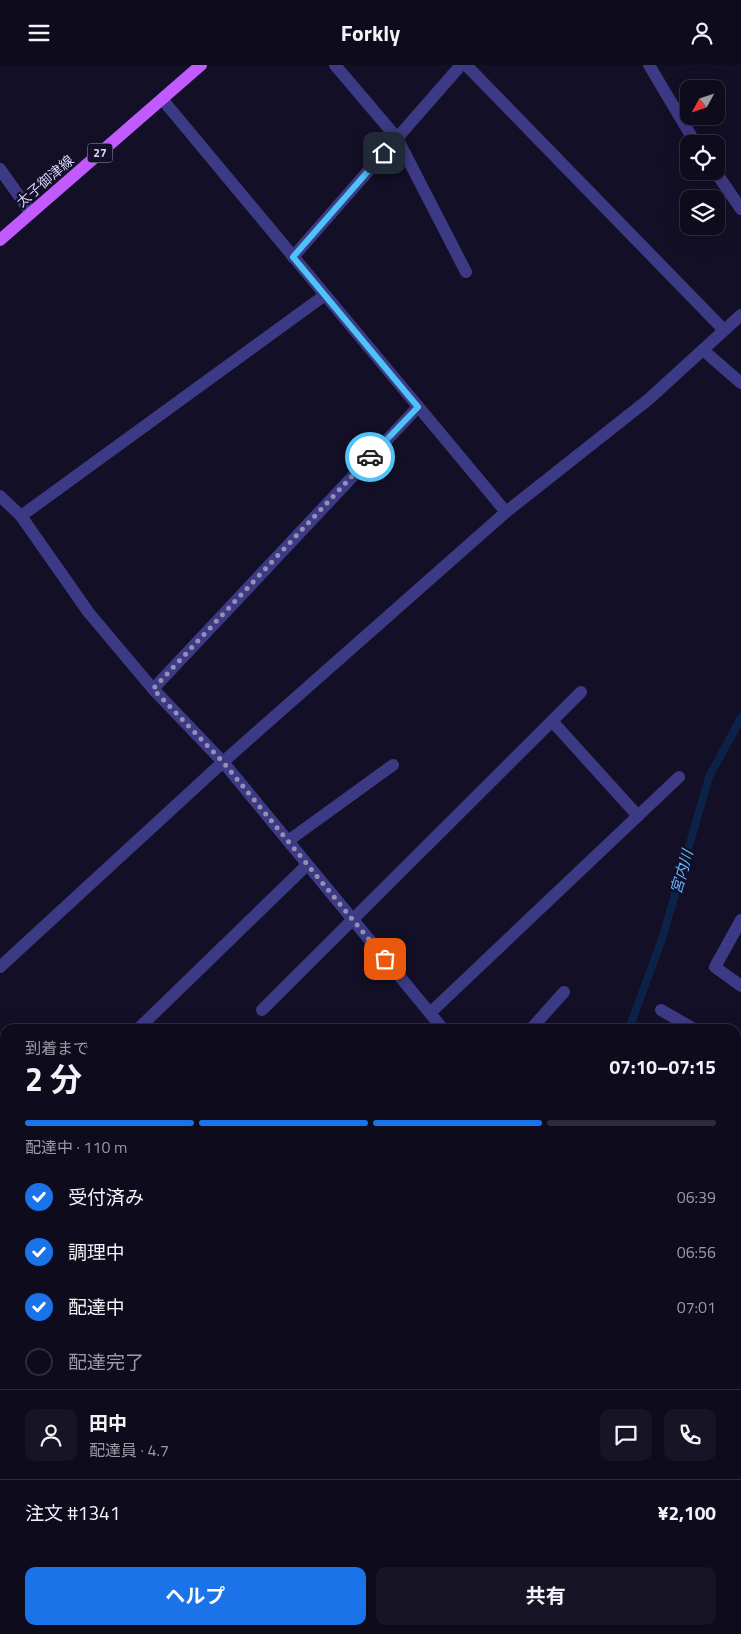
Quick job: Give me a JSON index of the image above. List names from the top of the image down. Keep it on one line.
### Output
{"streets":{"main road":["27","太子御津線"]},"water":["宮内川"],"north":"bottom left","page":{"header":"Forkly","heading":["2 分","到着まで","07:10–07:15"],"panel":["田中","配達員 · 4.7","注文 #1341","¥2,100"],"bar":"配達中 · 110 m","list":[["受付済み","06:39"],["調理中","06:56"],["配達中","07:01"],"配達完了"],"buttons":["ヘルプ","共有"]}}
